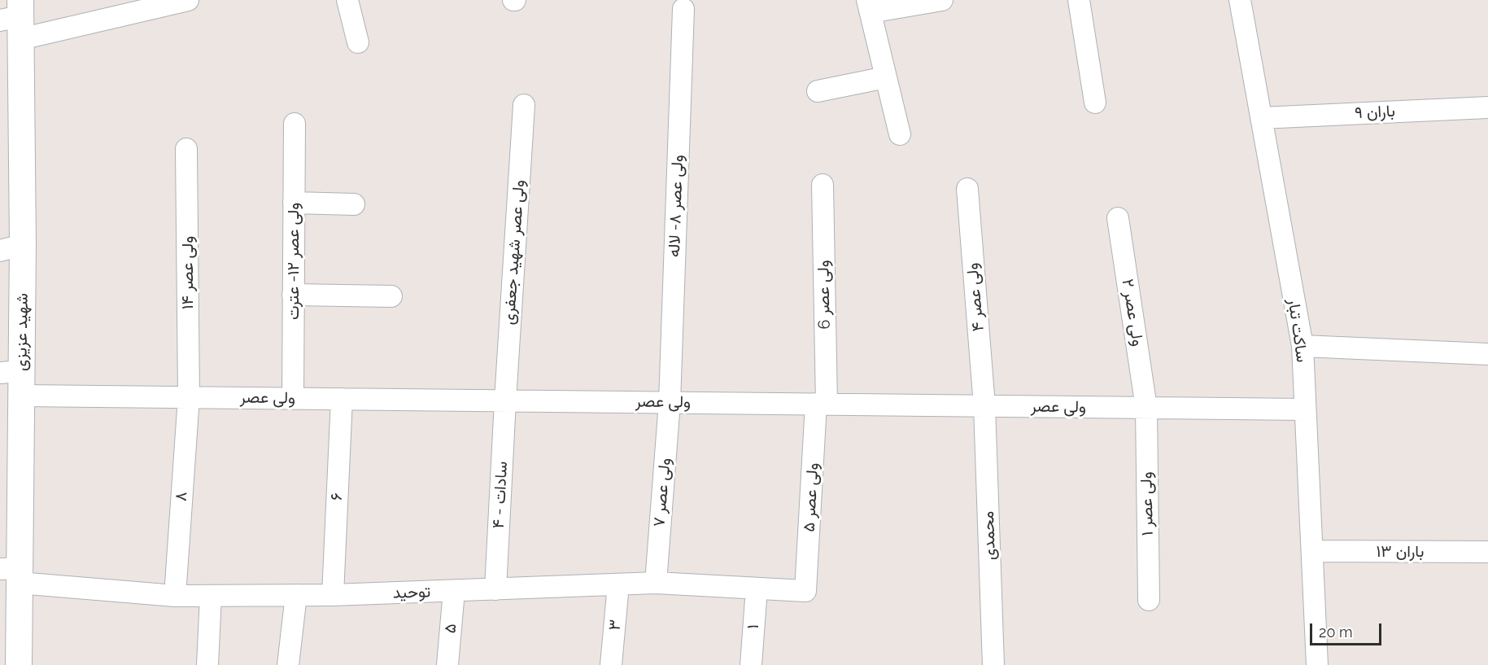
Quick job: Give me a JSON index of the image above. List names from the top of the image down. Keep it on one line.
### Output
{"streets":{"street":["باران ۹","ولی عصر ۸- لاله","ولی عصر شهید جعفری","ولی عصر ۱۲- عترت","ولی عصر ۱۴","ولی عصر 6","ولی عصر ۴","ولی عصر ۲","ساکت تبار","شهید عزیزی","ولی عصر","ولی عصر ۷","۴ - سادات","۸","۶","ولی عصر ۵","ولی عصر ۱","محمدی","باران ۱۳","توحید","۳","۱","۵"]},"crossings":[["باران ۹","ساکت تبار"],["ولی عصر ۸- لاله","ولی عصر"],["ولی عصر ۸- لاله","ولی عصر ۷"],["ولی عصر شهید جعفری","ولی عصر"],["ولی عصر شهید جعفری","۴ - سادات"],["ولی عصر ۱۲- عترت","ولی عصر"],["ولی عصر ۱۴","ولی عصر"],["ولی عصر ۱۴","۸"],["ولی عصر 6","ولی عصر"],["ولی عصر 6","ولی عصر ۵"],["ولی عصر ۴","ولی عصر"],["ولی عصر ۴","محمدی"],["ولی عصر ۲","ولی عصر"],["ولی عصر ۲","ولی عصر ۱"],["ساکت تبار","ولی عصر"],["ساکت تبار","باران ۱۳"],["شهید عزیزی","ولی عصر"],["شهید عزیزی","توحید"],["ولی عصر","ولی عصر ۷"],["ولی عصر","۴ - سادات"],["ولی عصر","۸"],["ولی عصر","۶"],["ولی عصر","ولی عصر ۵"],["ولی عصر","ولی عصر ۱"],["ولی عصر","محمدی"],["ولی عصر ۷","توحید"],["۴ - سادات","توحید"],["۸","توحید"],["۶","توحید"],["ولی عصر ۵","توحید"],["توحید","۳"],["توحید","۱"],["توحید","۵"]],"scale_bar":"20 m"}
